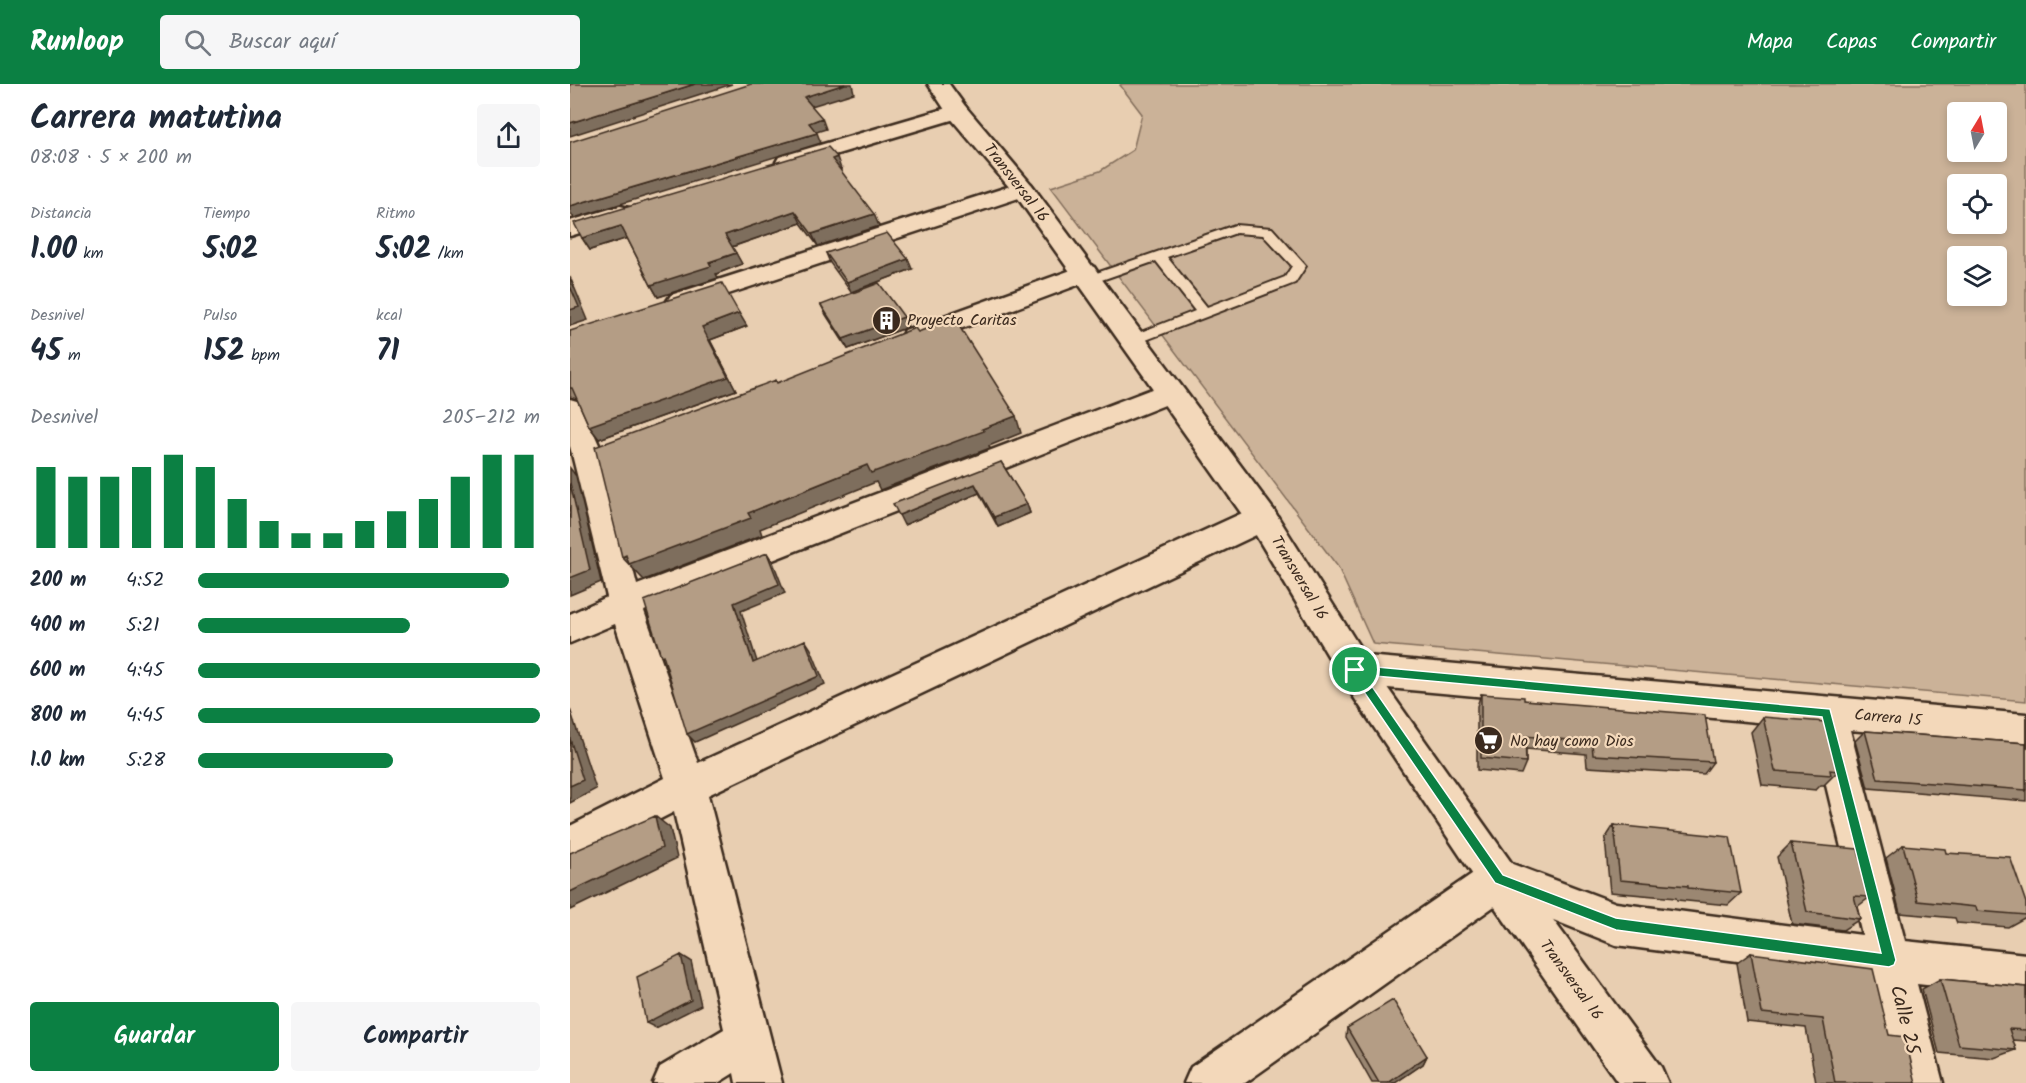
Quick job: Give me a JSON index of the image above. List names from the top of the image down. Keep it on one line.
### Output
{"streets":{"street":["Transversal 16","Carrera 15","Calle 25"]},"crossings":[["Transversal 16","Carrera 15"],["Carrera 15","Calle 25"]],"places":{"building":["Proyecto Caritas"],"supermarket":["No hay como Dios"]},"north":"top","page":{"header":"Runloop","search":"Buscar aquí","nav":["Mapa","Capas","Compartir"],"heading":["Carrera matutina","08:08 · 5 × 200 m"],"stats":[["Distancia","1.00 km"],["Tiempo","5:02"],["Ritmo","5:02 /km"],["Desnivel","45 m"],["Pulso","152 bpm"],["kcal","71"]],"chart":["Desnivel","205–212 m"],"list":[{"name":"200 m","note":"4:52"},{"name":"400 m","note":"5:21"},{"name":"600 m","note":"4:45"},{"name":"800 m","note":"4:45"},{"name":"1.0 km","note":"5:28"}],"buttons":["Guardar","Compartir"]}}
